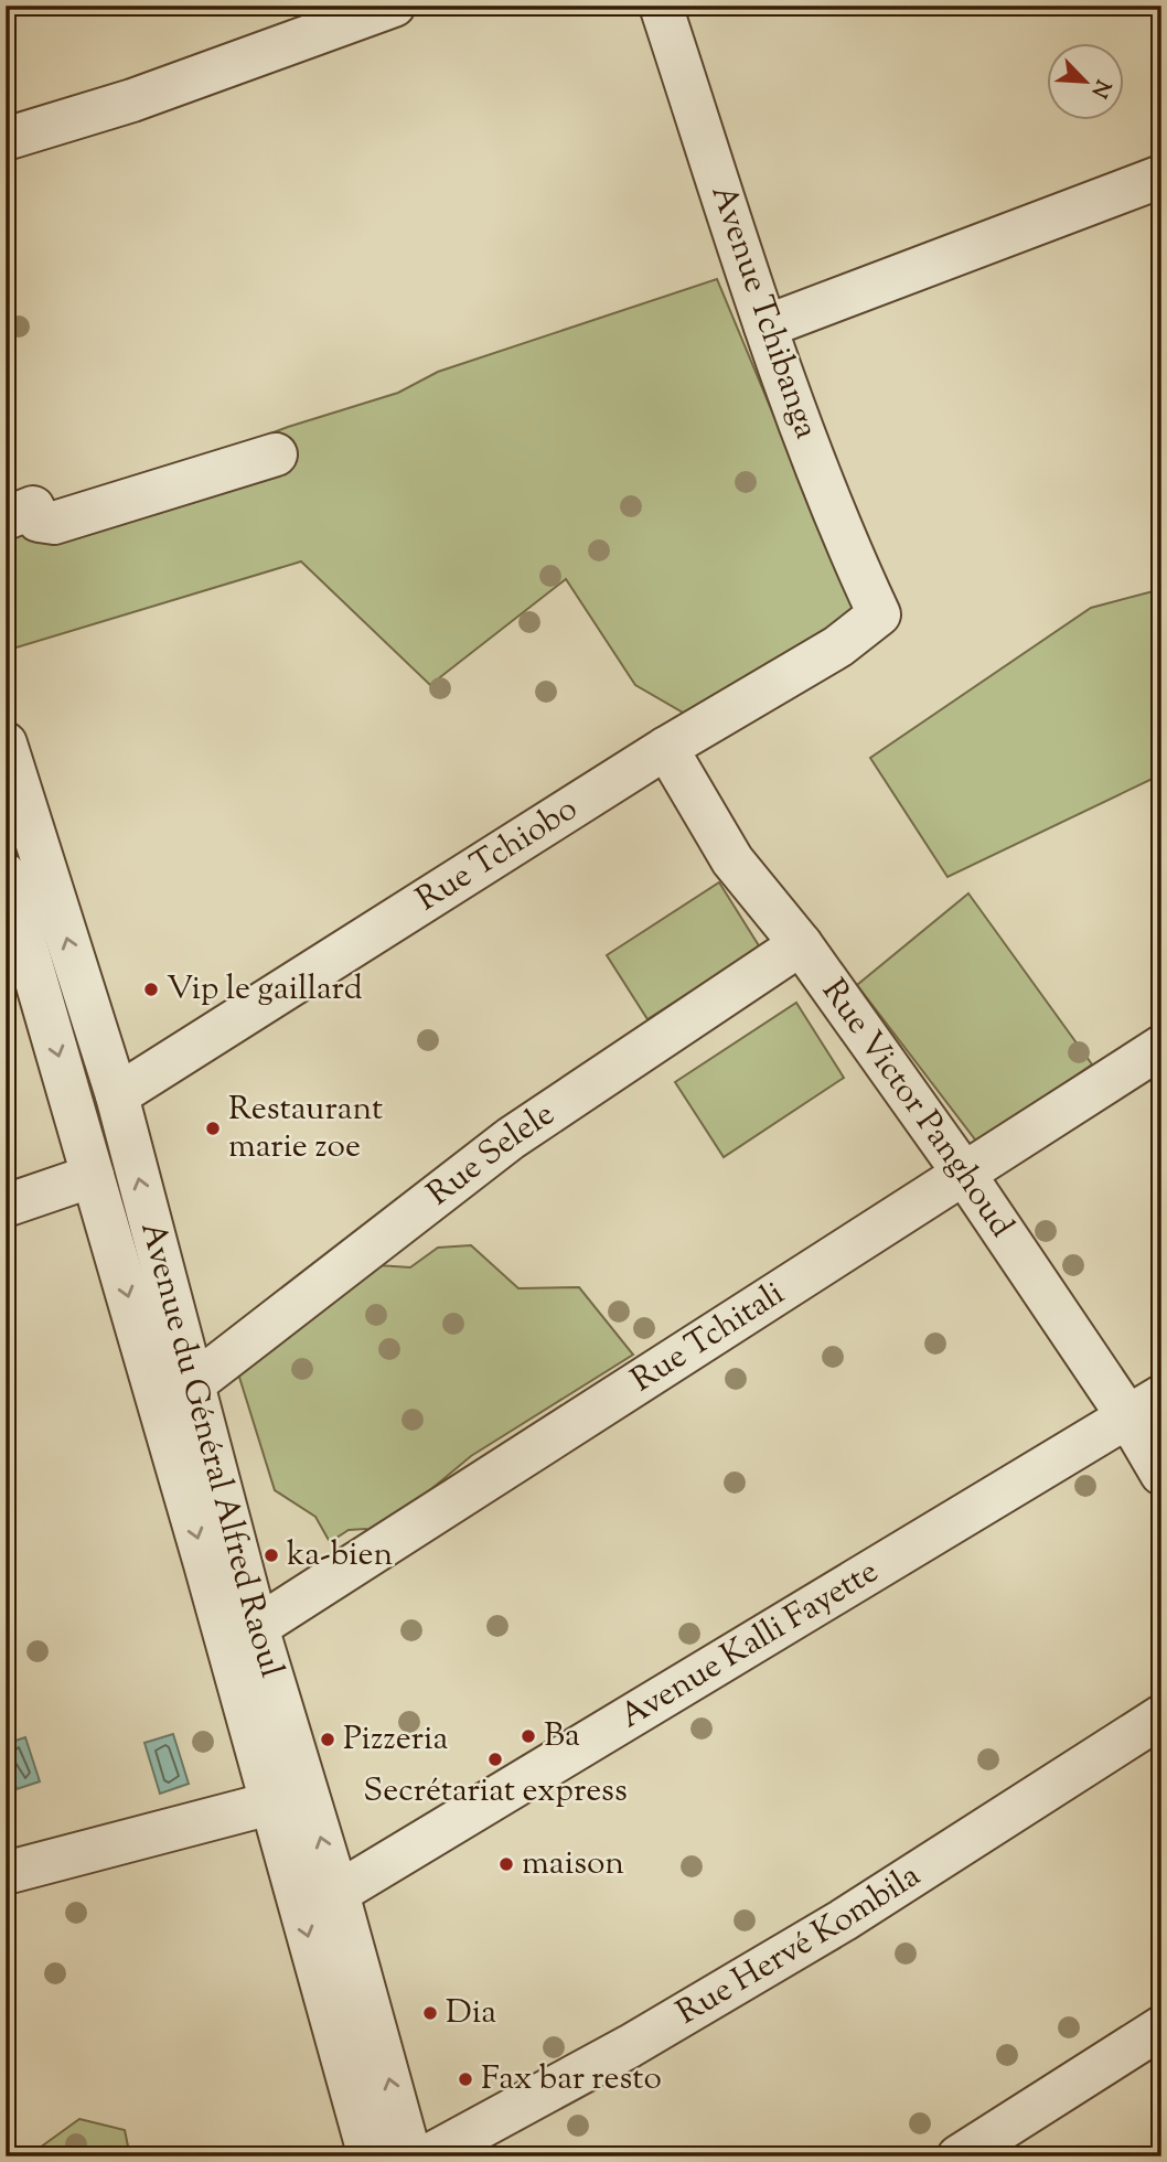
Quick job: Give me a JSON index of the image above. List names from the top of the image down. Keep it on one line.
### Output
{"streets":{"street":["Avenue Tchibanga","Rue Tchiobo","Rue Victor Panghoud","Rue Selele","Rue Tchitali","Avenue du Général Alfred Raoul","Avenue Kalli Fayette","Rue Hervé Kombila"]},"crossings":[["Avenue Tchibanga","Rue Tchiobo"],["Rue Tchiobo","Rue Victor Panghoud"],["Rue Tchiobo","Avenue du Général Alfred Raoul"],["Rue Victor Panghoud","Rue Selele"],["Rue Victor Panghoud","Rue Tchitali"],["Rue Victor Panghoud","Avenue Kalli Fayette"],["Rue Selele","Avenue du Général Alfred Raoul"],["Rue Tchitali","Avenue du Général Alfred Raoul"],["Avenue du Général Alfred Raoul","Avenue Kalli Fayette"]],"places":["Vip le gaillard","Restaurant marie zoe","ka-bien","Ba","Pizzeria","Secrétariat express","maison","Dia","Fax bar resto"],"north":"bottom right"}
